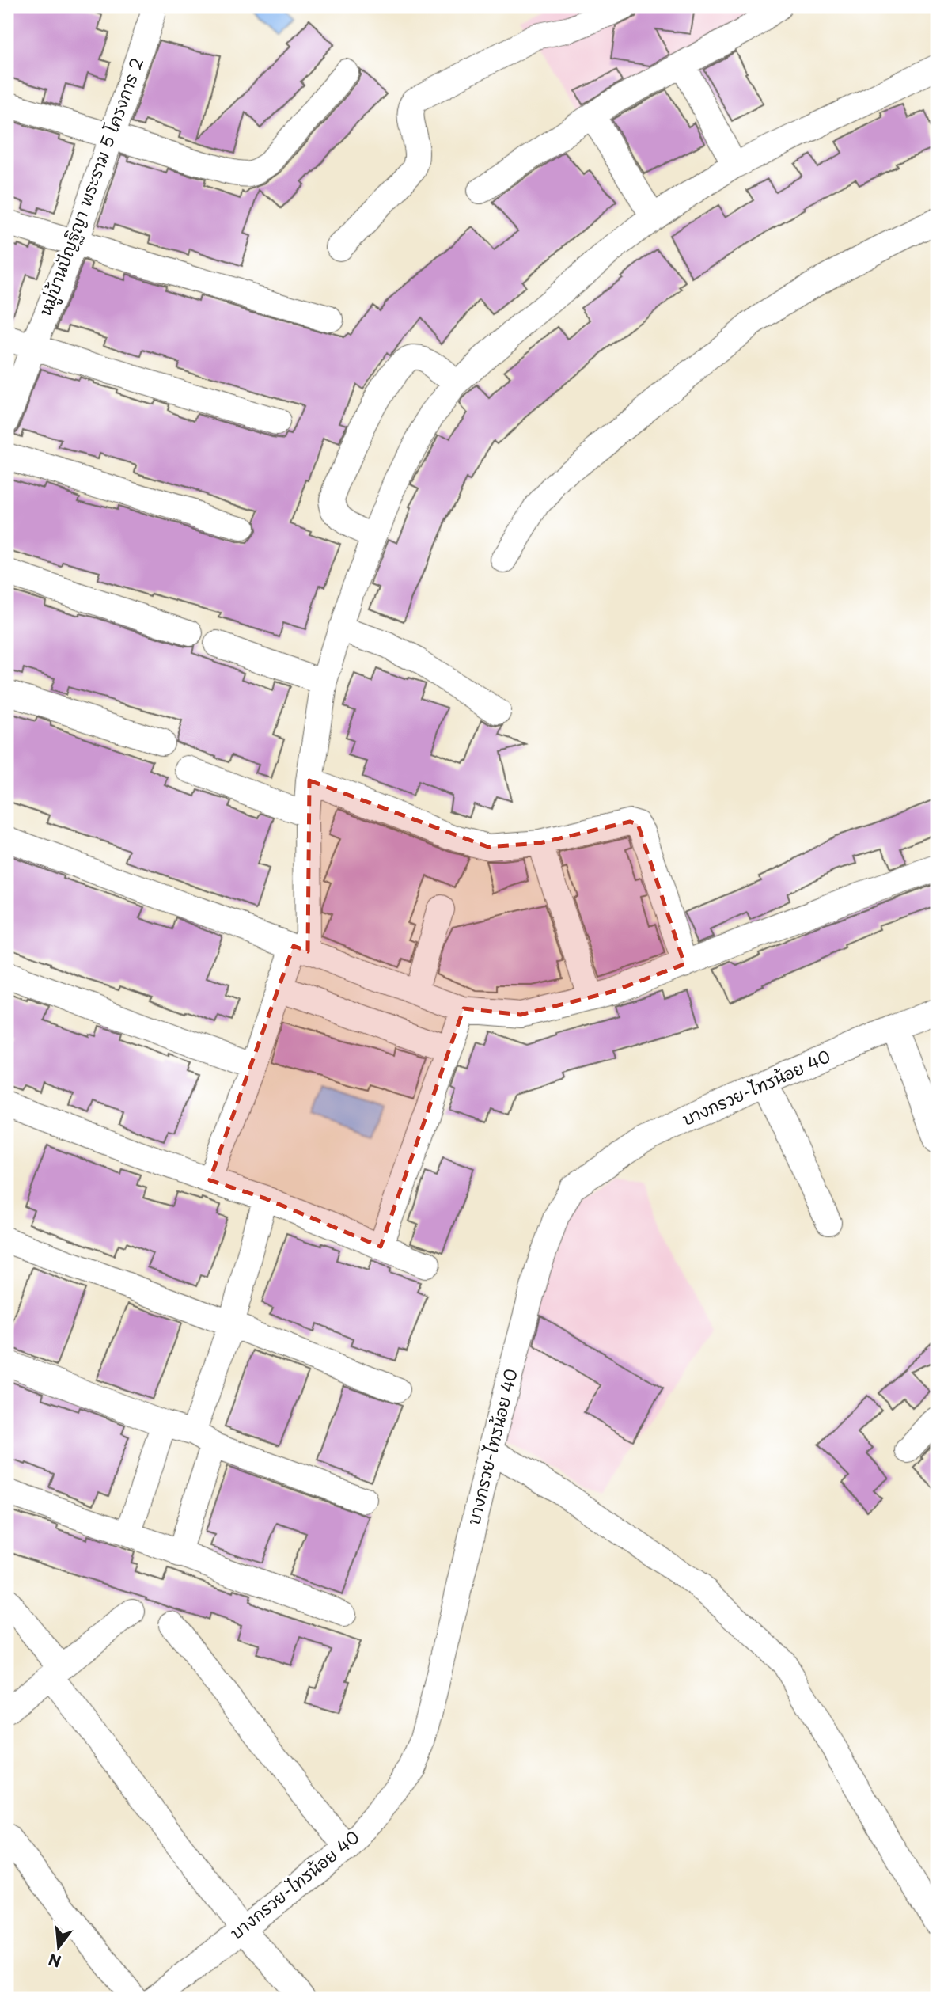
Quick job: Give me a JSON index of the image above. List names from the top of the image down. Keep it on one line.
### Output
{"streets":{"street":["หมู่บ้านปัญฐิญา พระราม 5 โครงการ 2","บางกรวย-ไทรน้อย 40"]},"north":"bottom"}
